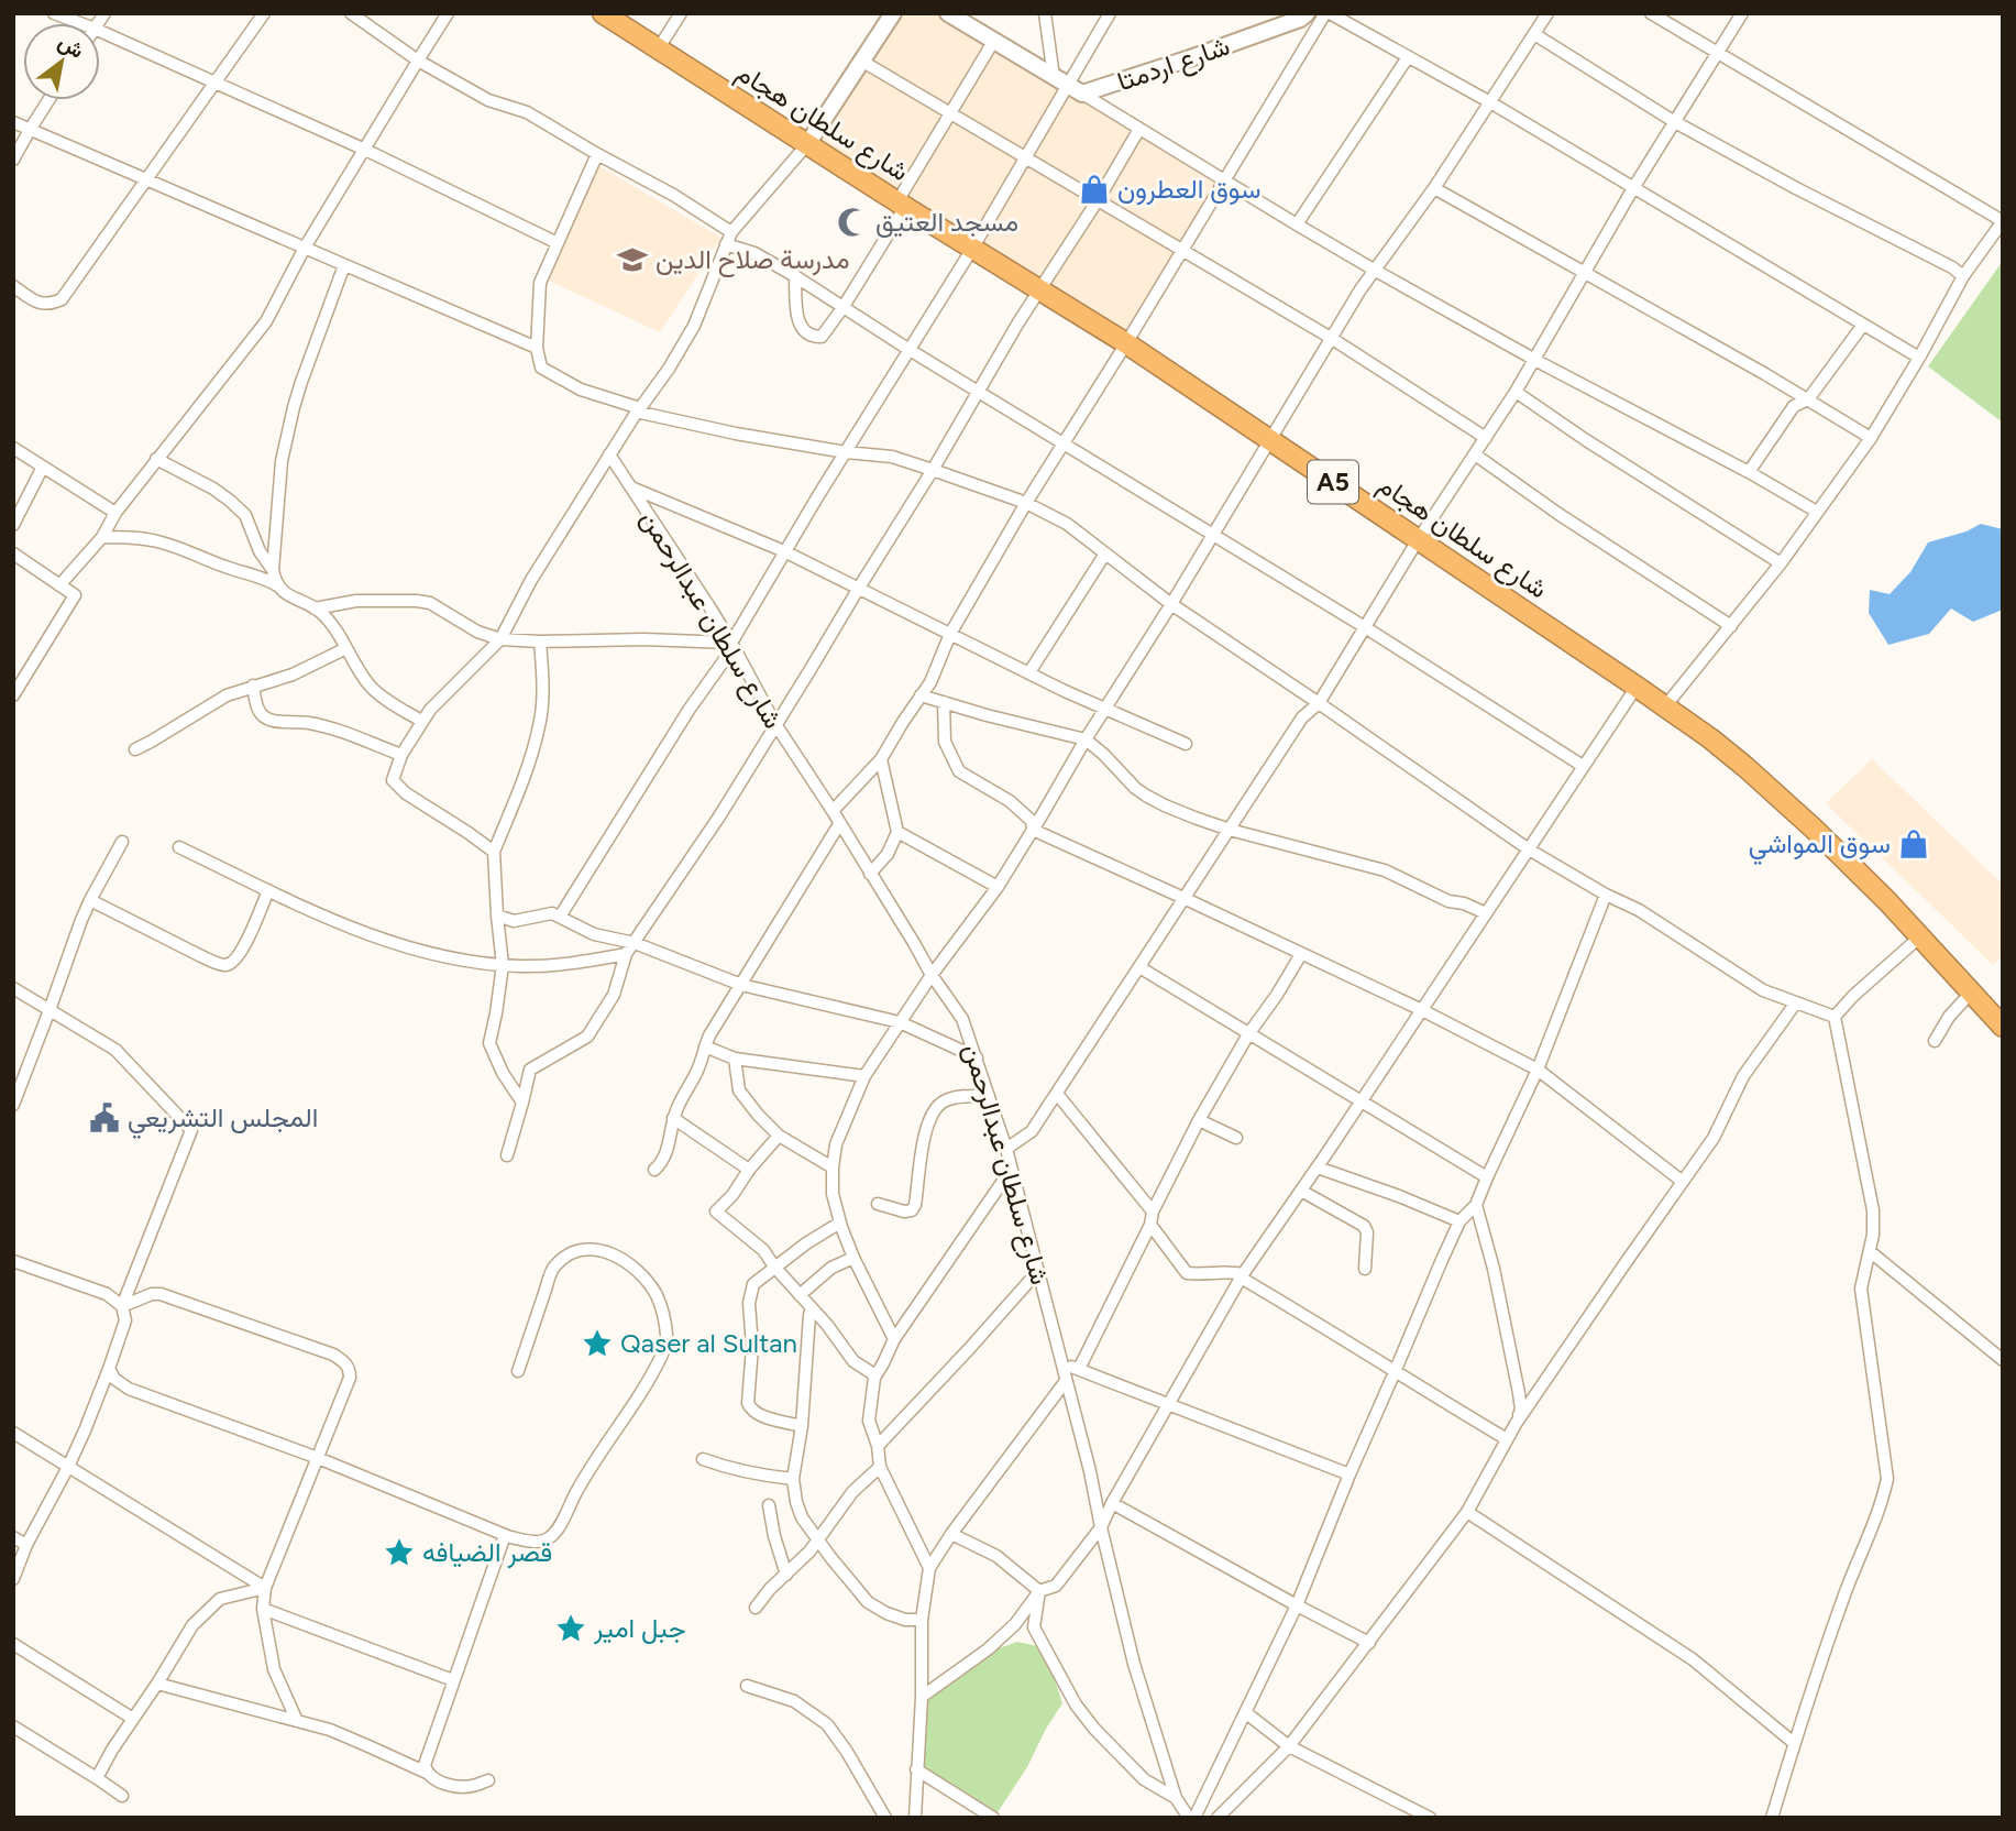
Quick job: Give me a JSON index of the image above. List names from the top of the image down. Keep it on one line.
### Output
{"streets":{"highway":["شارع سلطان هجام","A5"],"main road":["شارع اردمتا"],"street":["شارع سلطان عبدالرحمن"]},"places":{"shop":["سوق العطرون","سوق المواشي"],"mosque":["مسجد العتيق"],"school or university":["مدرسة صلاح الدين"],"public building":["المجلس التشريعي"],"place":["Qaser al Sultan","قصر الضيافه","جبل امير"]},"north":"top right"}
